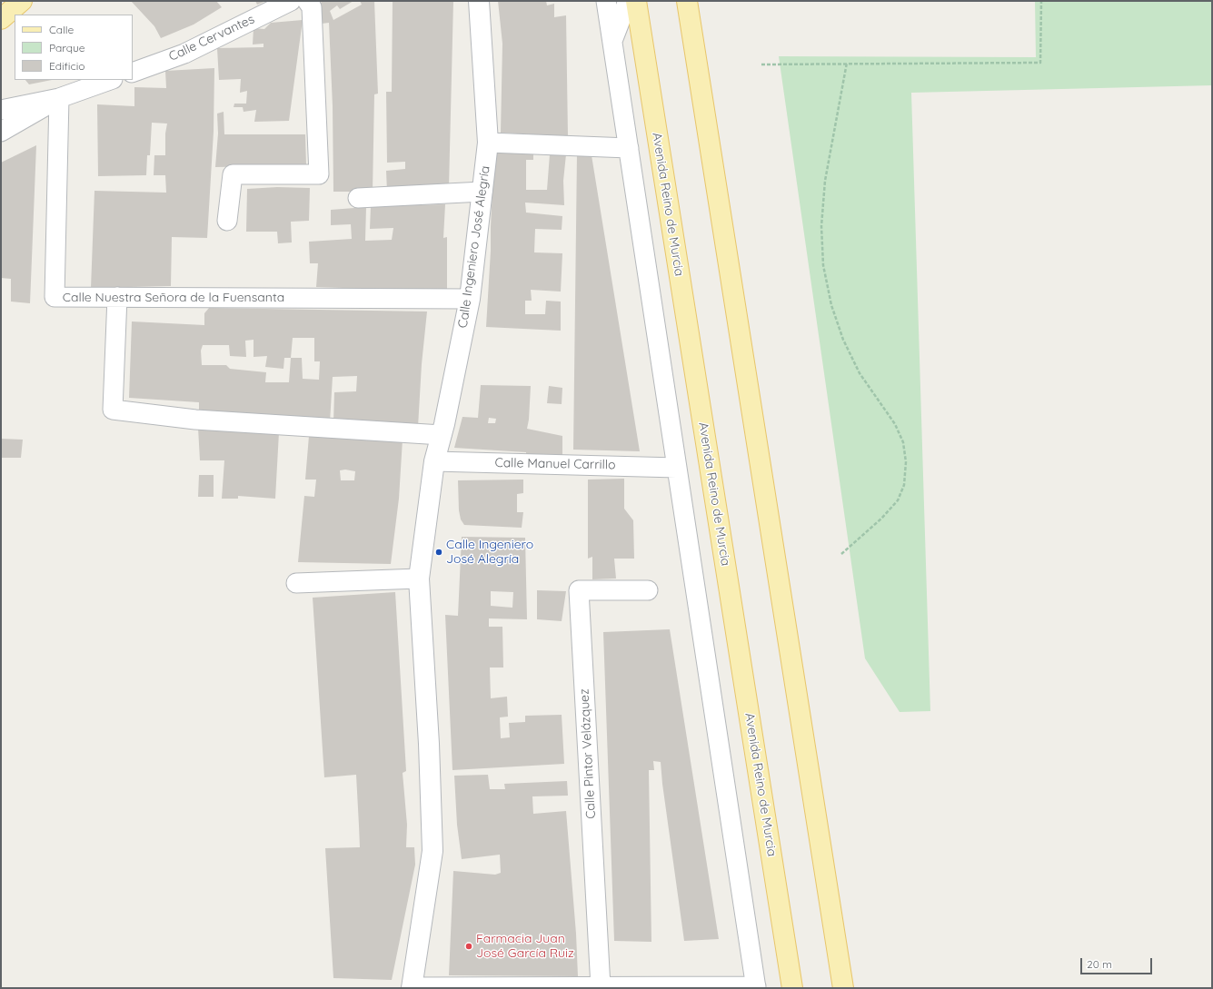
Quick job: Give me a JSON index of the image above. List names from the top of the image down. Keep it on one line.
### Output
{"streets":{"main road":["Avenida Reino de Murcia"],"street":["Calle Cervantes","Calle Ingeniero José Alegría","Calle Nuestra Señora de la Fuensanta","Calle Manuel Carrillo","Calle Pintor Velázquez"]},"crossings":[["Calle Ingeniero José Alegría","Calle Nuestra Señora de la Fuensanta"],["Calle Ingeniero José Alegría","Calle Manuel Carrillo"]],"places":["Calle Ingeniero José Alegría","Farmacia Juan José García Ruiz"],"legend":["Calle","Parque","Edificio"],"scale_bar":"20 m"}
